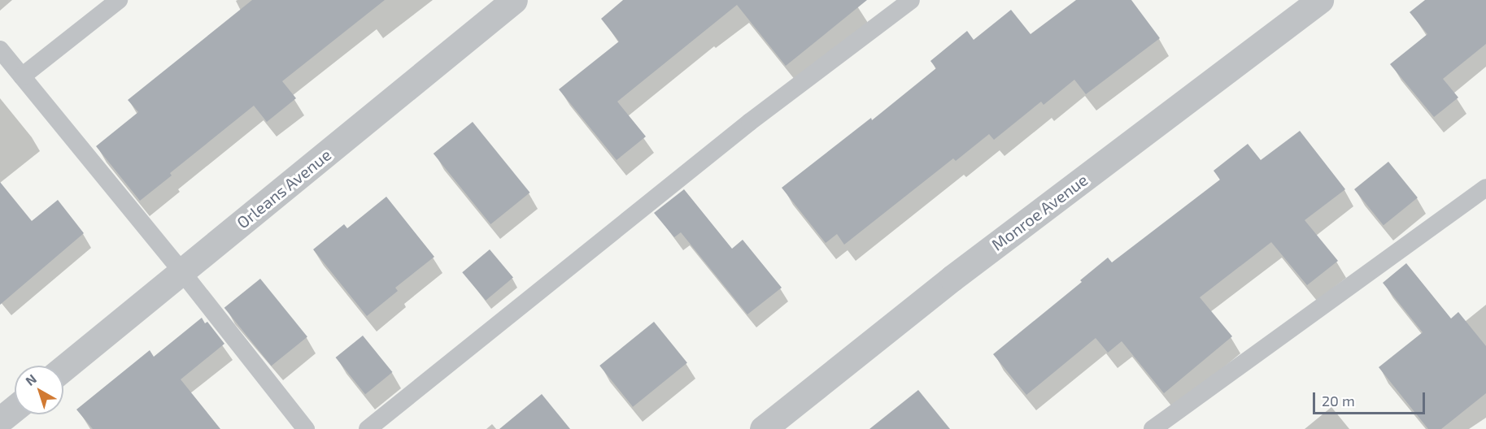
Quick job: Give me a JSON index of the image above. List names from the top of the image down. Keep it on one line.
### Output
{"streets":{"street":["Orleans Avenue","Monroe Avenue"]},"scale_bar":"20 m","north":"top left"}
